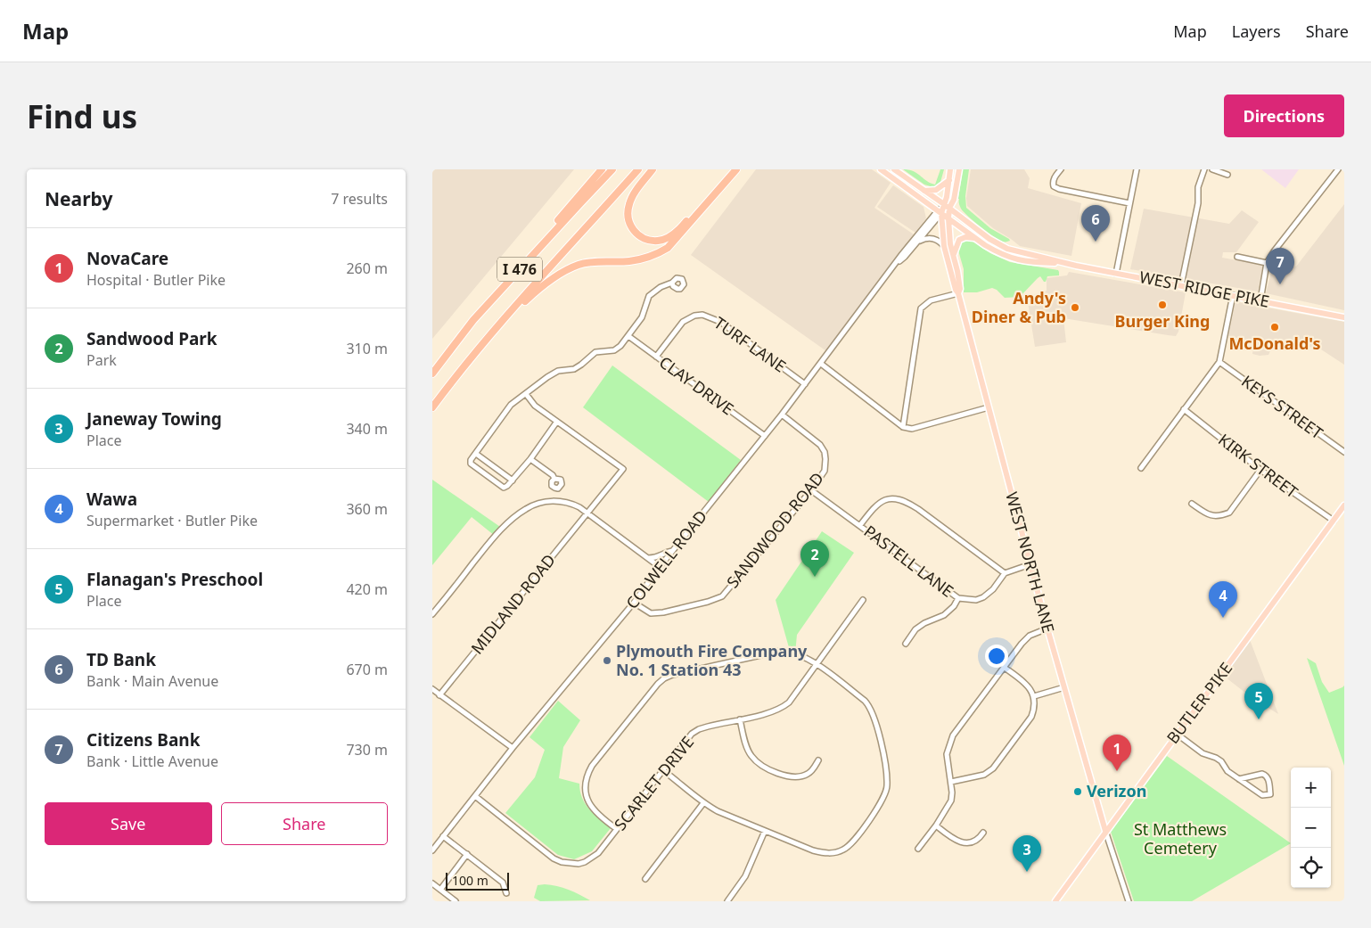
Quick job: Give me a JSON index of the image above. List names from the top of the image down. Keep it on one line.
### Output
{"streets":{"highway":["I 476"],"main road":["WEST RIDGE PIKE","WEST NORTH LANE","BUTLER PIKE"],"street":["TURF LANE","CLAY DRIVE","KEYS STREET","KIRK STREET","SANDWOOD ROAD","COLWELL ROAD","PASTELL LANE","MIDLAND ROAD","SCARLET DRIVE"]},"crossings":[["WEST RIDGE PIKE","COLWELL ROAD"],["WEST RIDGE PIKE","WEST NORTH LANE"],["TURF LANE","CLAY DRIVE"],["TURF LANE","COLWELL ROAD"],["CLAY DRIVE","COLWELL ROAD"],["KIRK STREET","BUTLER PIKE"],["SANDWOOD ROAD","COLWELL ROAD"],["SANDWOOD ROAD","PASTELL LANE"],["COLWELL ROAD","WEST NORTH LANE"],["COLWELL ROAD","SCARLET DRIVE"],["WEST NORTH LANE","BUTLER PIKE"]],"parks":["St Matthews Cemetery"],"places":["Burger King","Andy's Diner & Pub","McDonald's","Plymouth Fire Company No. 1 Station 43","Verizon"],"scale_bar":"100 m","page":{"header":"Map","nav":["Map","Layers","Share"],"buttons":["Directions",["Save","Share"]],"title":"Find us","heading":["Nearby","7 results"],"pins":["6","7","2","4","5","1","3"],"list":[{"mark":"1","name":"NovaCare","note":"Hospital · Butler Pike","value":"260 m"},{"mark":"2","name":"Sandwood Park","note":"Park","value":"310 m"},{"mark":"3","name":"Janeway Towing","note":"Place","value":"340 m"},{"mark":"4","name":"Wawa","note":"Supermarket · Butler Pike","value":"360 m"},{"mark":"5","name":"Flanagan's Preschool","note":"Place","value":"420 m"},{"mark":"6","name":"TD Bank","note":"Bank · Main Avenue","value":"670 m"},{"mark":"7","name":"Citizens Bank","note":"Bank · Little Avenue","value":"730 m"}],"map_buttons":["+","−"],"scale":"100 m"}}
